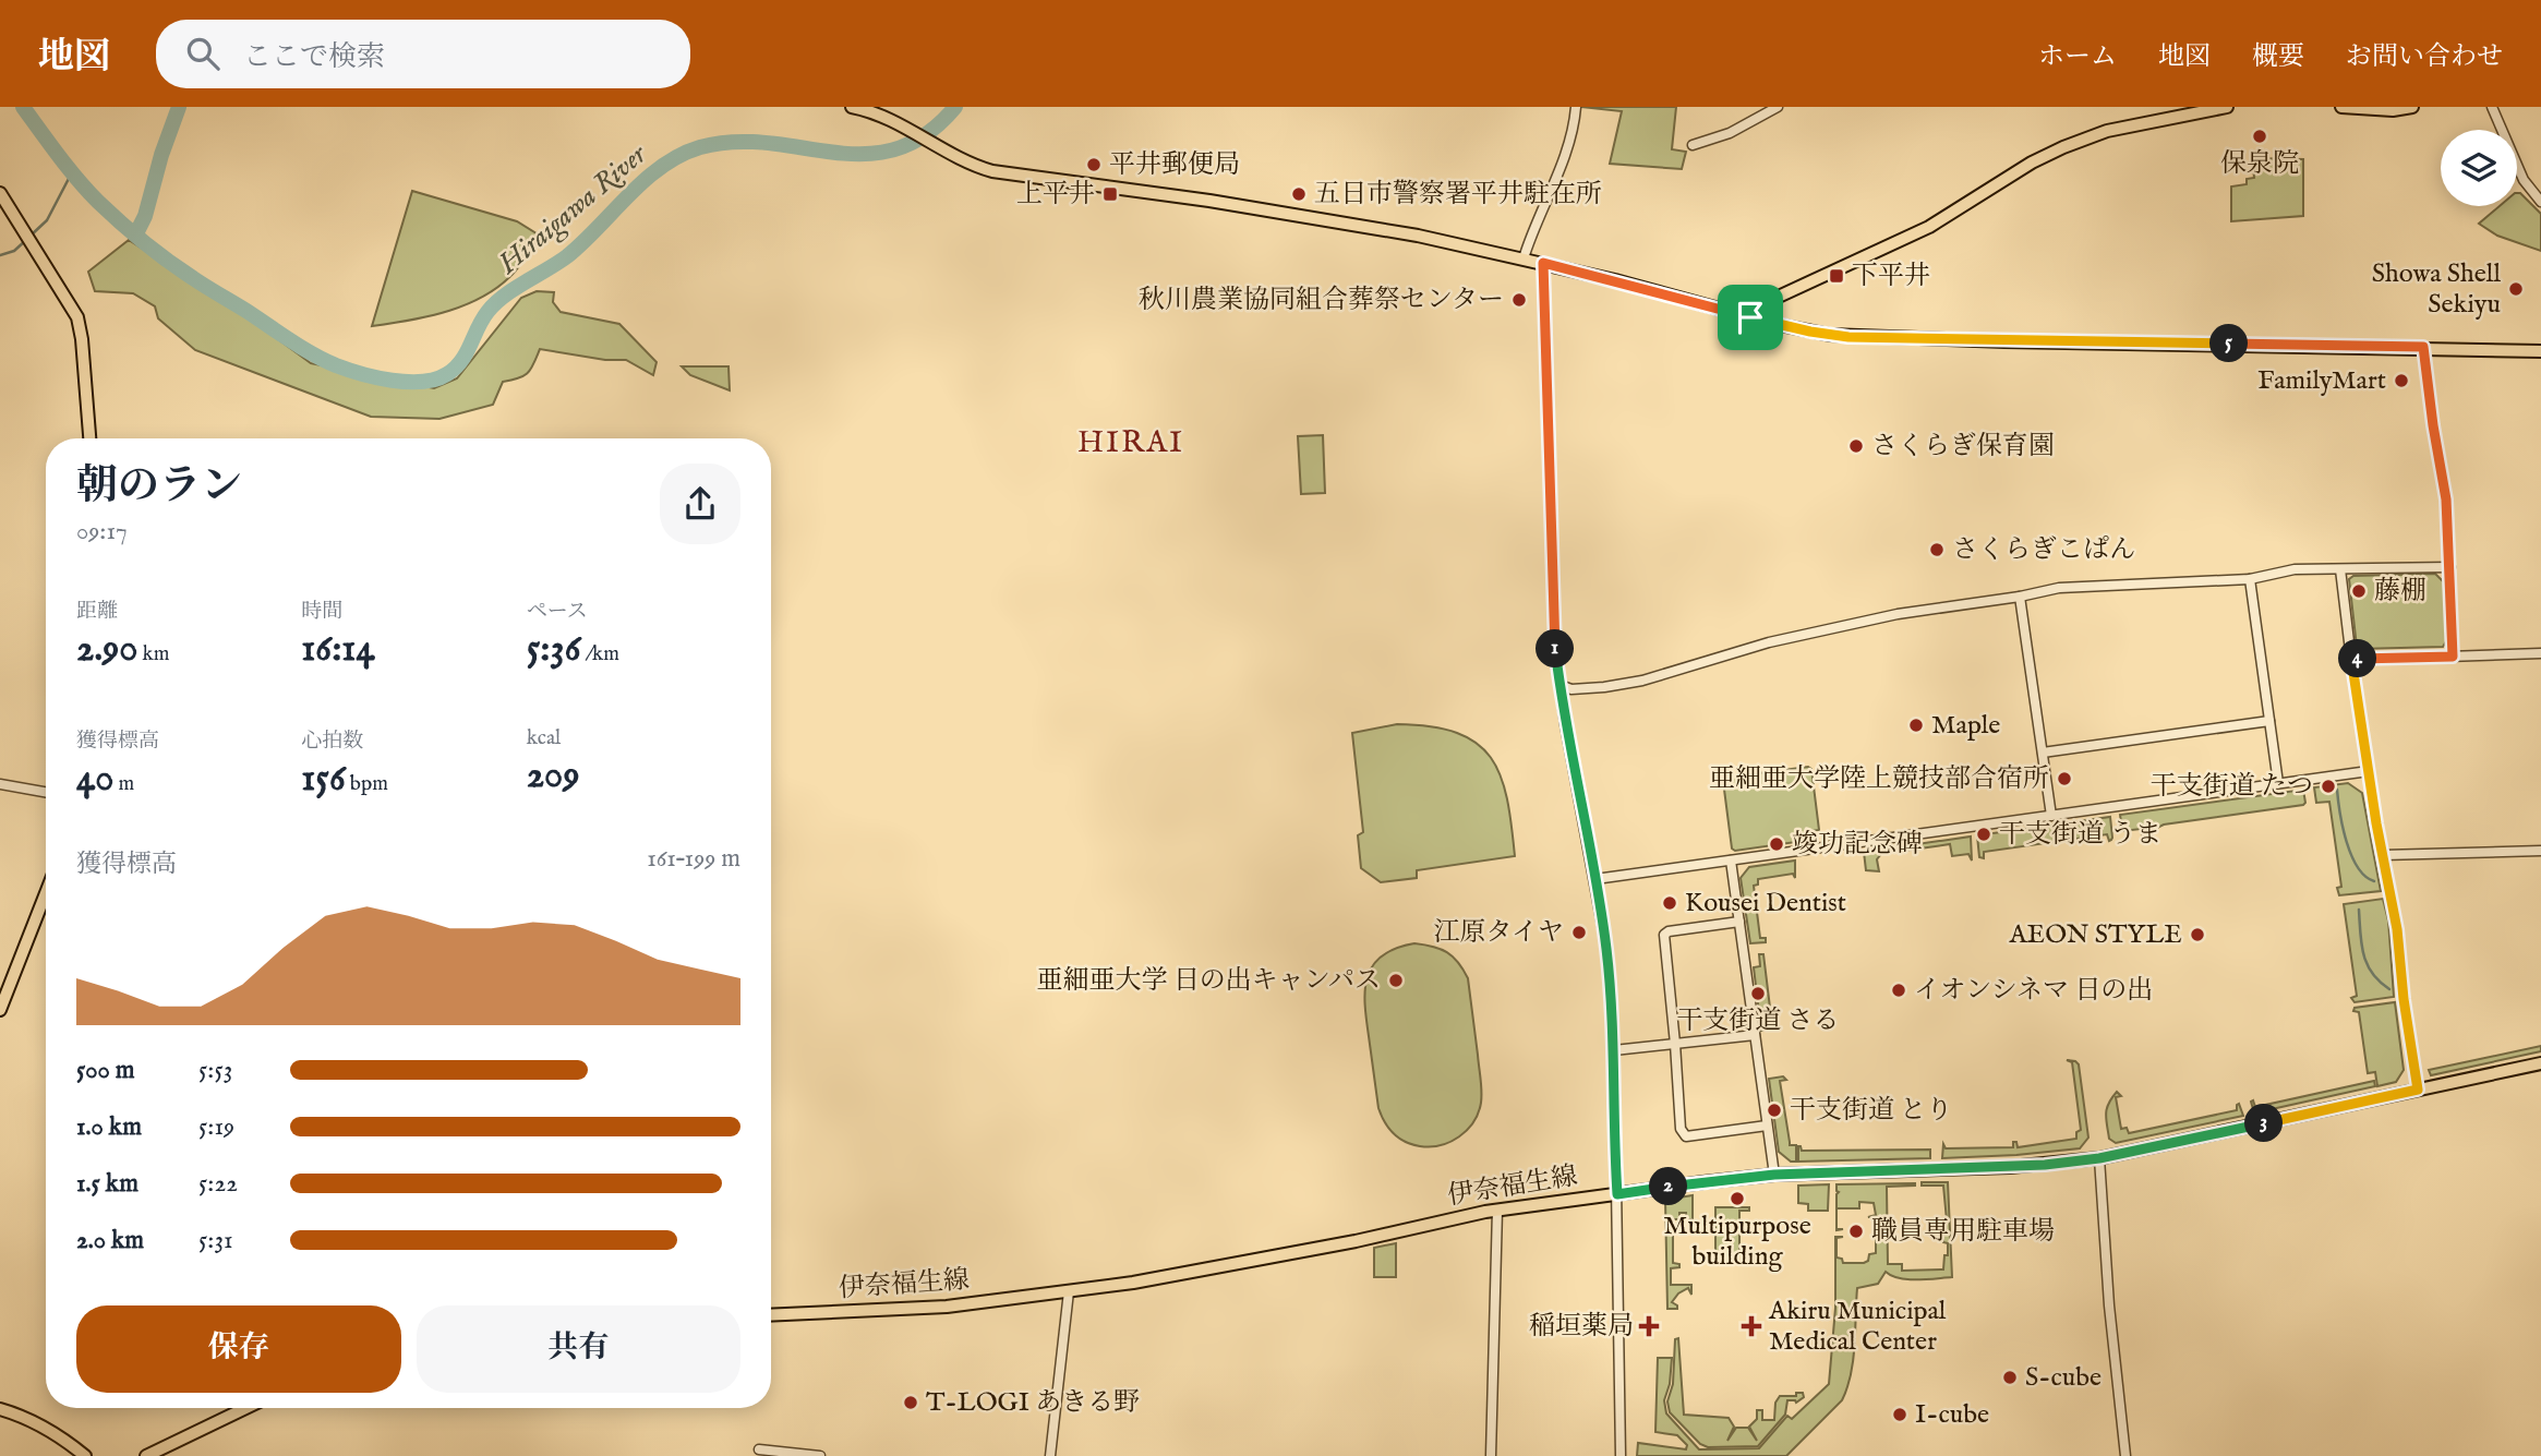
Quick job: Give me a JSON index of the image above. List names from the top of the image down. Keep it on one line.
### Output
{"streets":{"main road":["伊奈福生線"]},"districts":["HIRAI"],"water":["Hiraigawa River"],"places":{"other":["保泉院","平井郵便局","五日市警察署平井駐在所","Showa Shell Sekiyu","秋川農業協同組合葬祭センター","FamilyMart","さくらぎ保育園","さくらぎこぱん","藤棚","Maple","亜細亜大学陸上競技部合宿所","干支街道 たつ","干支街道 うま","竣功記念碑","Kousei Dentist","江原タイヤ","AEON STYLE","亜細亜大学 日の出キャンパス","イオンシネマ 日の出","干支街道 さる","干支街道 とり","Multipurpose building","職員専用駐車場","S-cube","T-LOGI あきる野","I-cube"],"transit":["上平井","下平井"],"health":["稲垣薬局","Akiru Municipal Medical Center"]},"page":{"header":"地図","search":"ここで検索","nav":["ホーム","地図","概要","お問い合わせ"],"pins":["5","1","4","3","2"],"heading":["朝のラン","09:17"],"stats":[["距離","2.90 km"],["時間","16:14"],["ペース","5:36 /km"],["獲得標高","40 m"],["心拍数","156 bpm"],["kcal","209"]],"chart":["獲得標高","161–199 m"],"list":[{"name":"500 m","note":"5:53"},{"name":"1.0 km","note":"5:19"},{"name":"1.5 km","note":"5:22"},{"name":"2.0 km","note":"5:31"}],"buttons":["保存","共有"]}}
